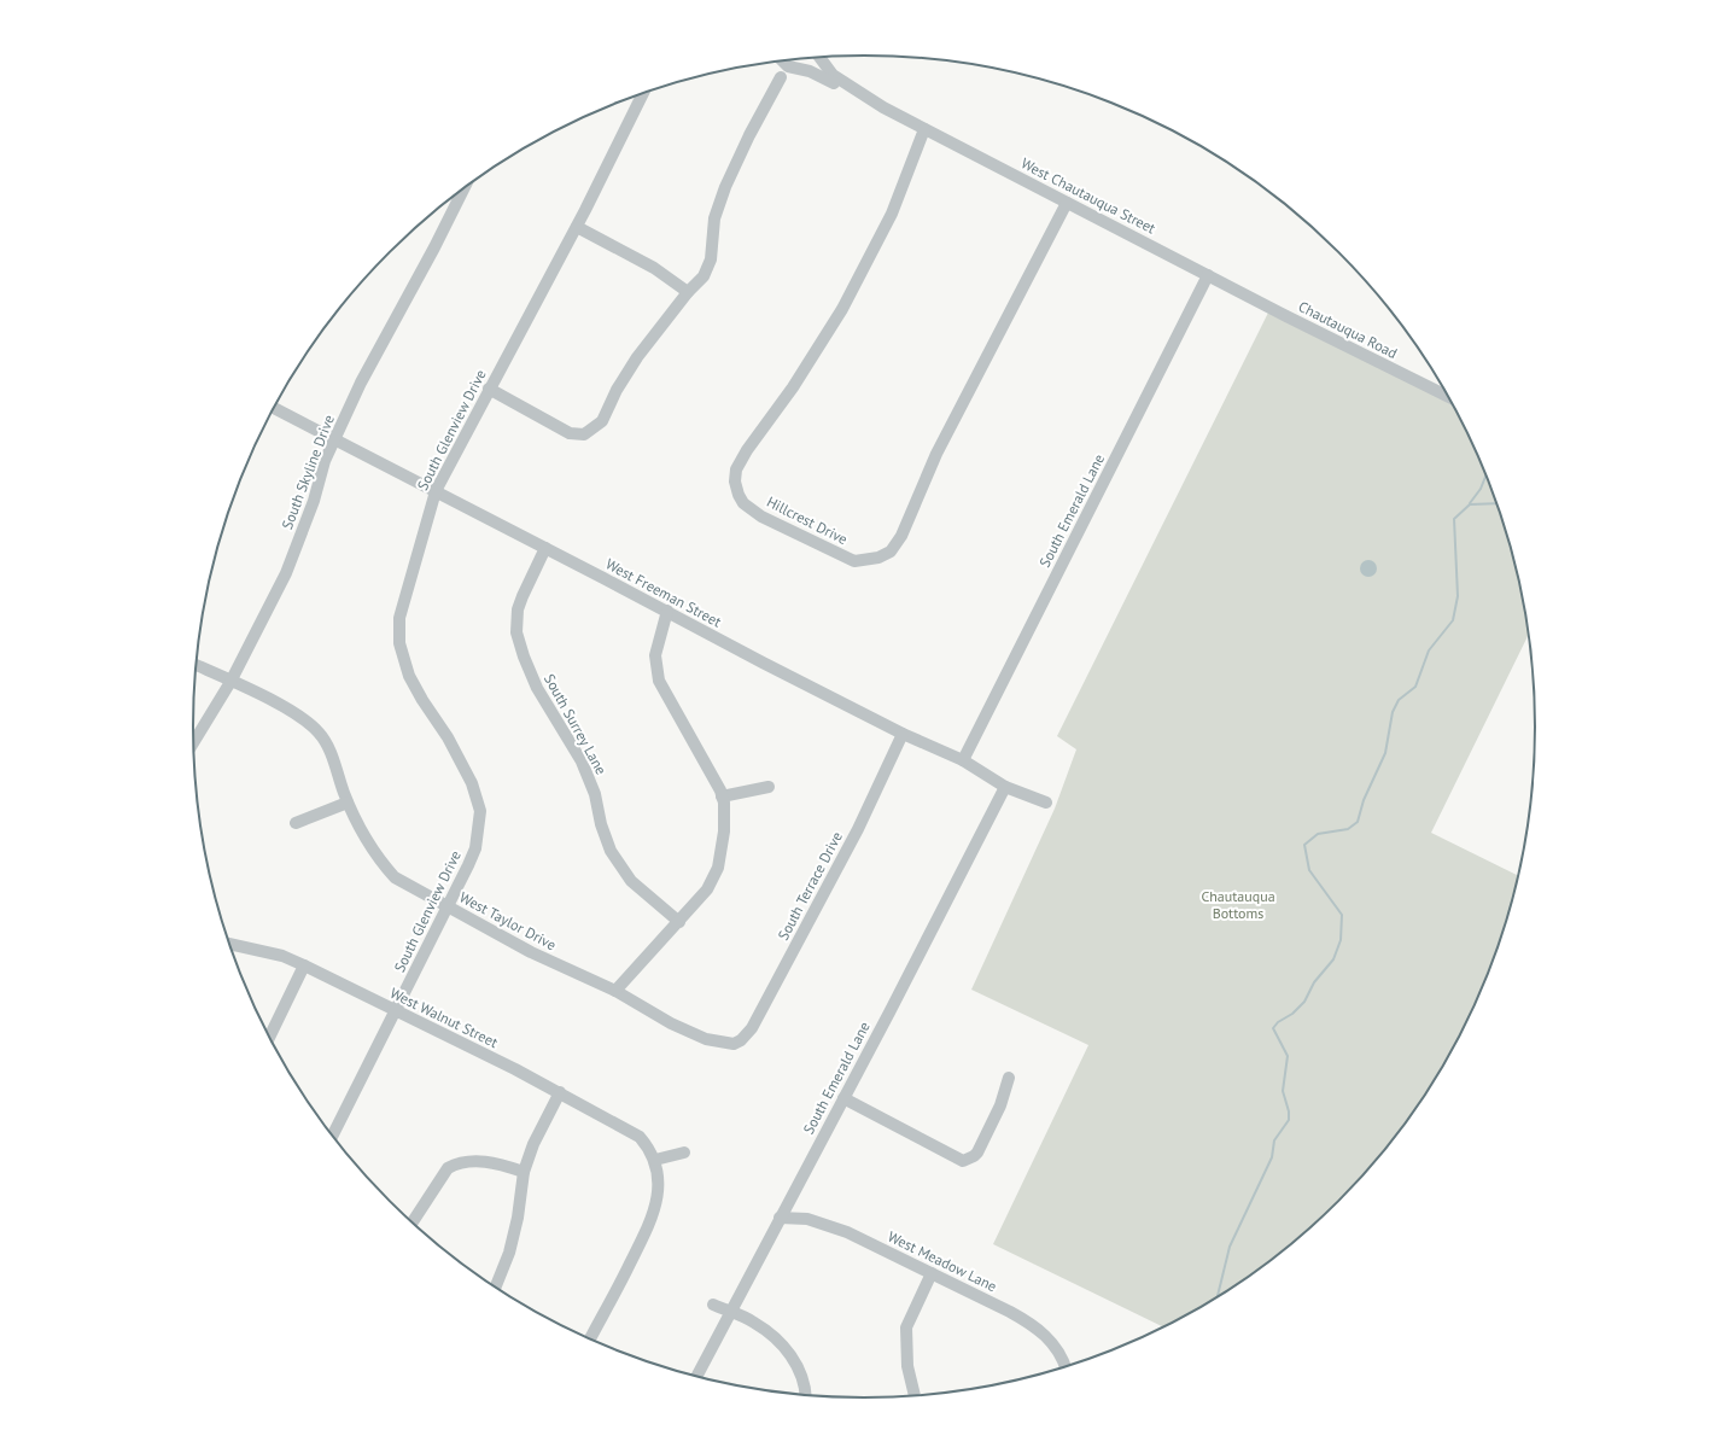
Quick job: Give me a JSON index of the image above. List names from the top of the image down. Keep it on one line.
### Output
{"streets":{"street":["West Chautauqua Street","Chautauqua Road","South Glenview Drive","South Skyline Drive","South Emerald Lane","Hillcrest Drive","West Freeman Street","South Surrey Lane","South Terrace Drive","West Taylor Drive","West Walnut Street","West Meadow Lane"]},"crossings":[["West Chautauqua Street","Chautauqua Road"],["West Chautauqua Street","South Emerald Lane"],["West Chautauqua Street","Hillcrest Drive"],["South Glenview Drive","West Freeman Street"],["South Glenview Drive","West Taylor Drive"],["South Glenview Drive","West Walnut Street"],["South Skyline Drive","West Freeman Street"],["South Skyline Drive","West Taylor Drive"],["South Emerald Lane","West Freeman Street"],["South Emerald Lane","West Meadow Lane"],["West Freeman Street","South Surrey Lane"],["West Freeman Street","South Terrace Drive"],["South Terrace Drive","West Taylor Drive"]],"parks":["Chautauqua Bottoms"]}
